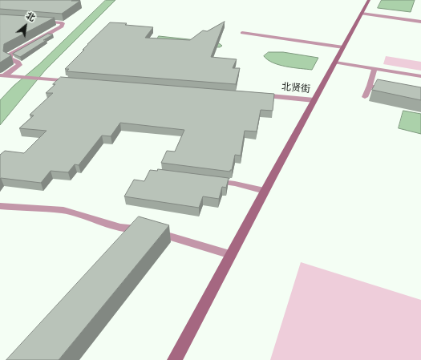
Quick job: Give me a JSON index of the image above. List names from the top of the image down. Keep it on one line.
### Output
{"streets":{"street":["北贤街"]},"north":"top right"}
